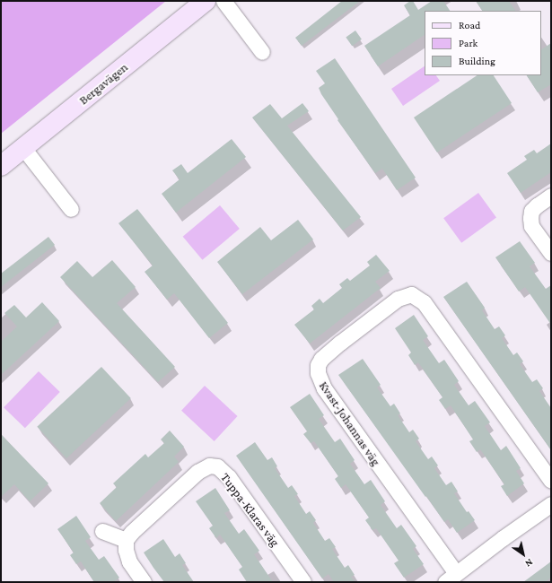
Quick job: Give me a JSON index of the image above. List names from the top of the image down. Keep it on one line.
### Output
{"streets":{"street":["Bergavägen","Kvast-Johannas väg","Tuppa-Klaras väg"]},"legend":["Road","Park","Building"],"north":"bottom right"}
